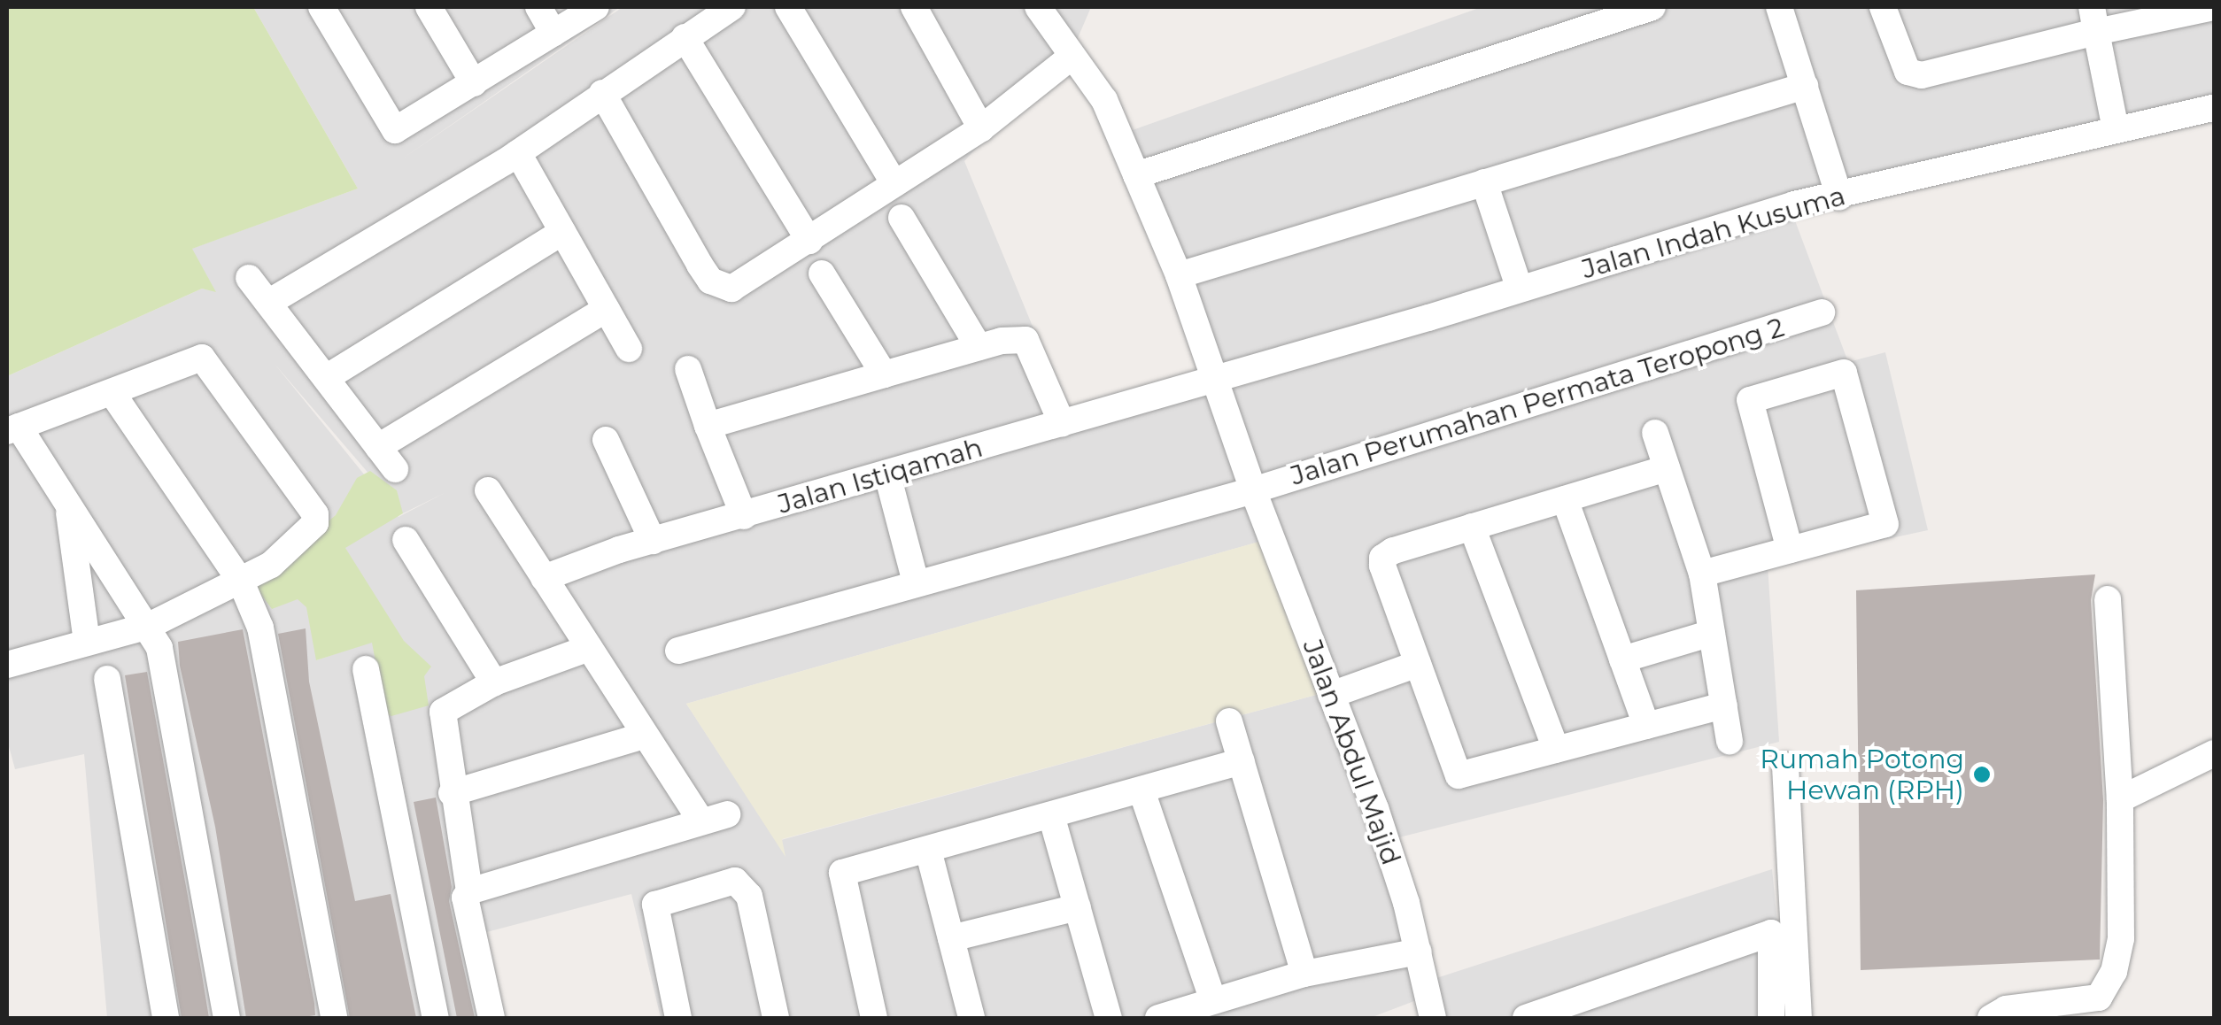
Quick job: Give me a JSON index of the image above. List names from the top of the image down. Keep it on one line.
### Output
{"streets":{"street":["Jalan Indah Kusuma","Jalan Perumahan Permata Teropong 2","Jalan Istiqamah","Jalan Abdul Majid"]},"crossings":[["Jalan Indah Kusuma","Jalan Istiqamah"],["Jalan Indah Kusuma","Jalan Abdul Majid"],["Jalan Perumahan Permata Teropong 2","Jalan Abdul Majid"],["Jalan Istiqamah","Jalan Abdul Majid"]],"places":["Rumah Potong Hewan (RPH)"]}
